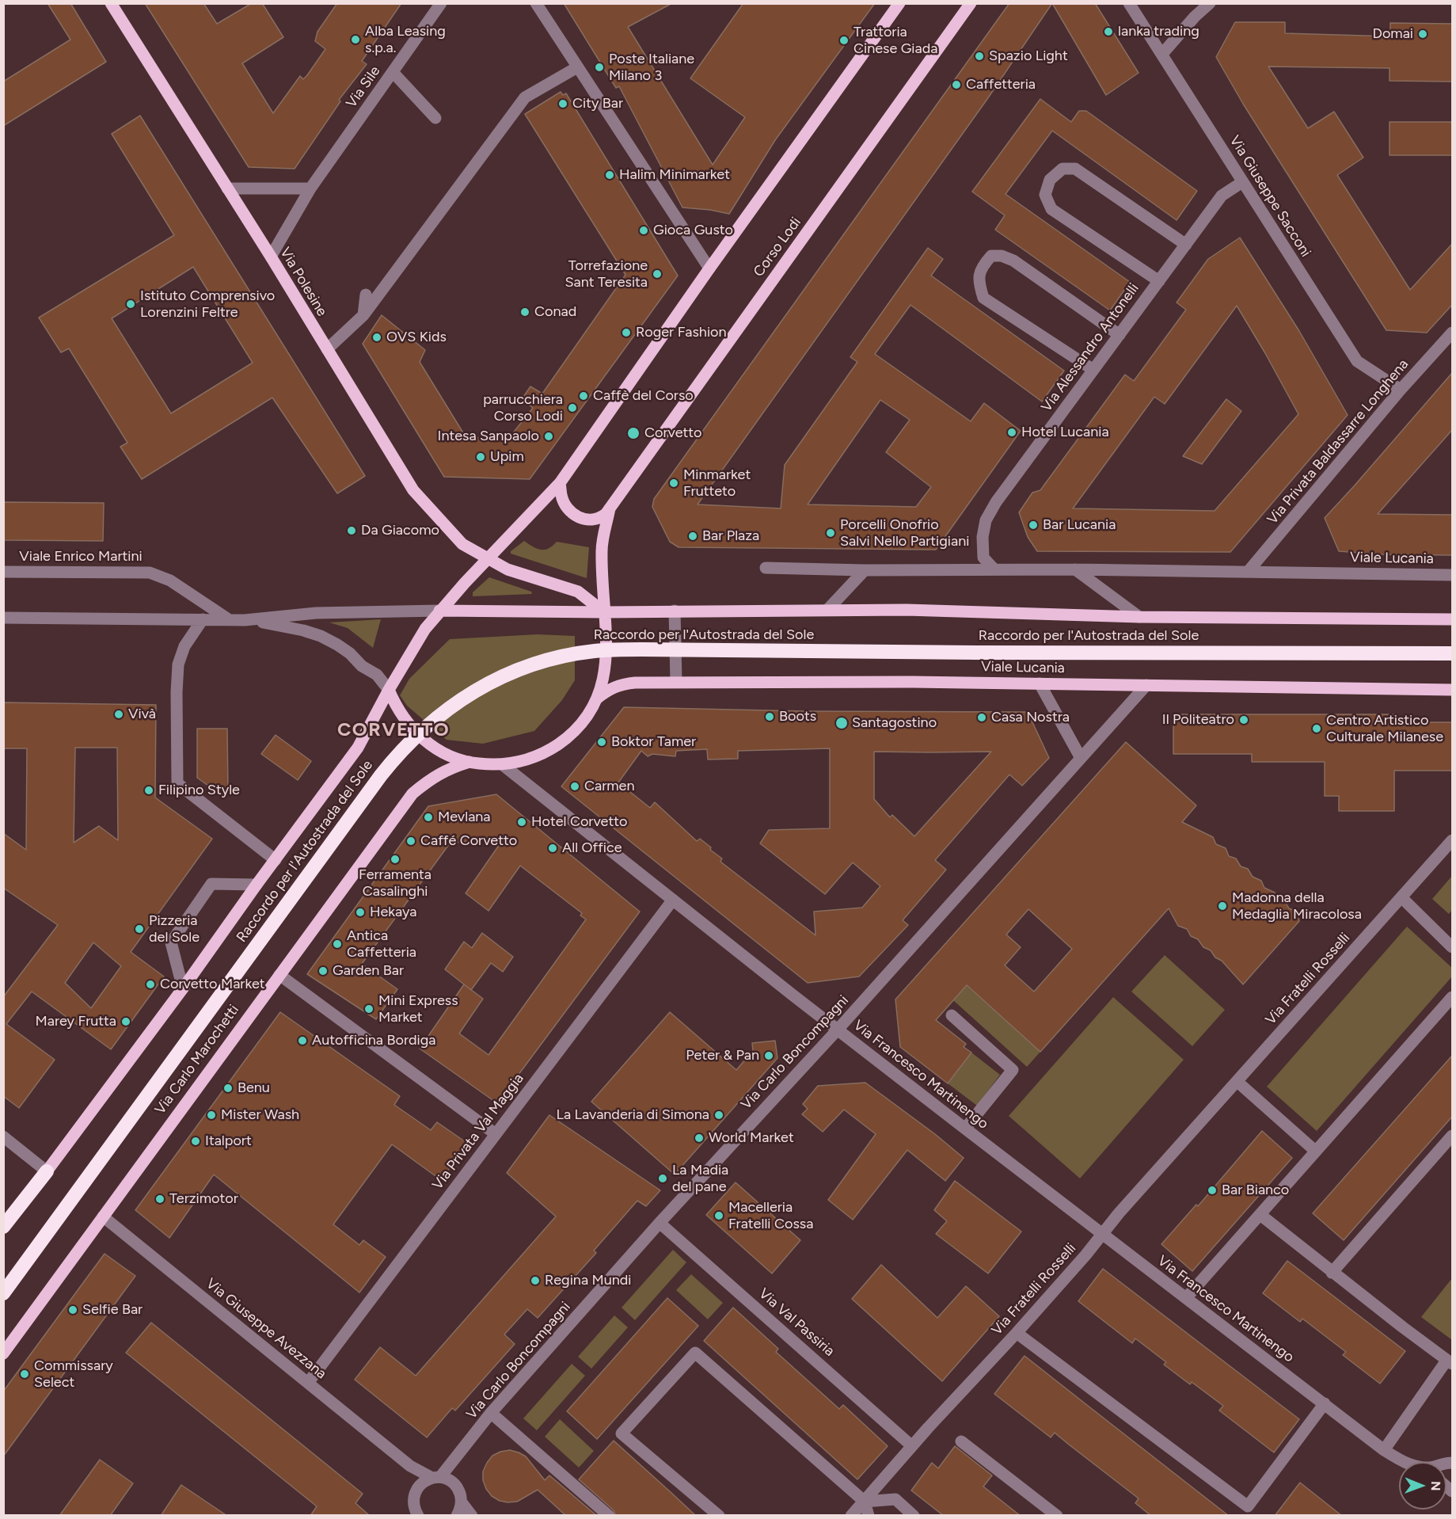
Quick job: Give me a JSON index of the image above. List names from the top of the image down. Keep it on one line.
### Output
{"streets":{"highway":["Raccordo per l'Autostrada del Sole"],"main road":["Corso Lodi","Via Polesine","Viale Lucania","Via Carlo Marochetti"],"street":["Via Sile","Via Giuseppe Sacconi","Via Alessandro Antonelli","Via Privata Baldassarre Longhena","Viale Enrico Martini","Via Fratelli Rosselli","Via Carlo Boncompagni","Via Francesco Martinengo","Via Privata Val Maggia","Via Val Passiria","Via Giuseppe Avezzana"]},"crossings":[["Via Sile","Via Polesine"],["Via Giuseppe Sacconi","Via Alessandro Antonelli"],["Via Giuseppe Sacconi","Via Privata Baldassarre Longhena"],["Via Alessandro Antonelli","Viale Lucania"],["Via Privata Baldassarre Longhena","Viale Lucania"],["Viale Lucania","Via Carlo Boncompagni"],["Via Fratelli Rosselli","Via Francesco Martinengo"],["Via Fratelli Rosselli","Via Val Passiria"],["Via Carlo Boncompagni","Via Francesco Martinengo"],["Via Carlo Boncompagni","Via Val Passiria"],["Via Carlo Boncompagni","Via Giuseppe Avezzana"],["Via Carlo Marochetti","Via Giuseppe Avezzana"],["Via Francesco Martinengo","Via Privata Val Maggia"],["Via Privata Val Maggia","Via Giuseppe Avezzana"]],"districts":["CORVETTO"],"places":["lanka trading","Domai","Alba Leasing s.p.a.","Trattoria Cinese Giada","Spazio Light","Poste Italiane Milano 3","Caffetteria","City Bar","Halim Minimarket","Gioca Gusto","Torrefazione Sant Teresita","Istituto Comprensivo Lorenzini Feltre","Conad","Roger Fashion","OVS Kids","Caffè del Corso","parrucchiera Corso Lodi","Hotel Lucania","Corvetto","Intesa Sanpaolo","Upim","Minmarket Frutteto","Bar Lucania","Da Giacomo","Porcelli Onofrio Salvi Nello Partigiani","Bar Plaza","Vivà","Boots","Casa Nostra","Il Politeatro","Santagostino","Centro Artistico Culturale Milanese","Boktor Tamer","Carmen","Filipino Style","Mevlana","Hotel Corvetto","Caffé Corvetto","All Office","Ferramenta Casalinghi","Madonna della Medaglia Miracolosa","Hekaya","Pizzeria del Sole","Antica Caffetteria","Garden Bar","Corvetto Market","Mini Express Market","Marey Frutta","Autofficina Bordiga","Peter & Pan","Benu","Mister Wash","La Lavanderia di Simona","World Market","Italport","La Madia del pane","Bar Bianco","Terzimotor","Macelleria Fratelli Cossa","Regina Mundi","Selfie Bar","Commissary Select"],"north":"right"}
